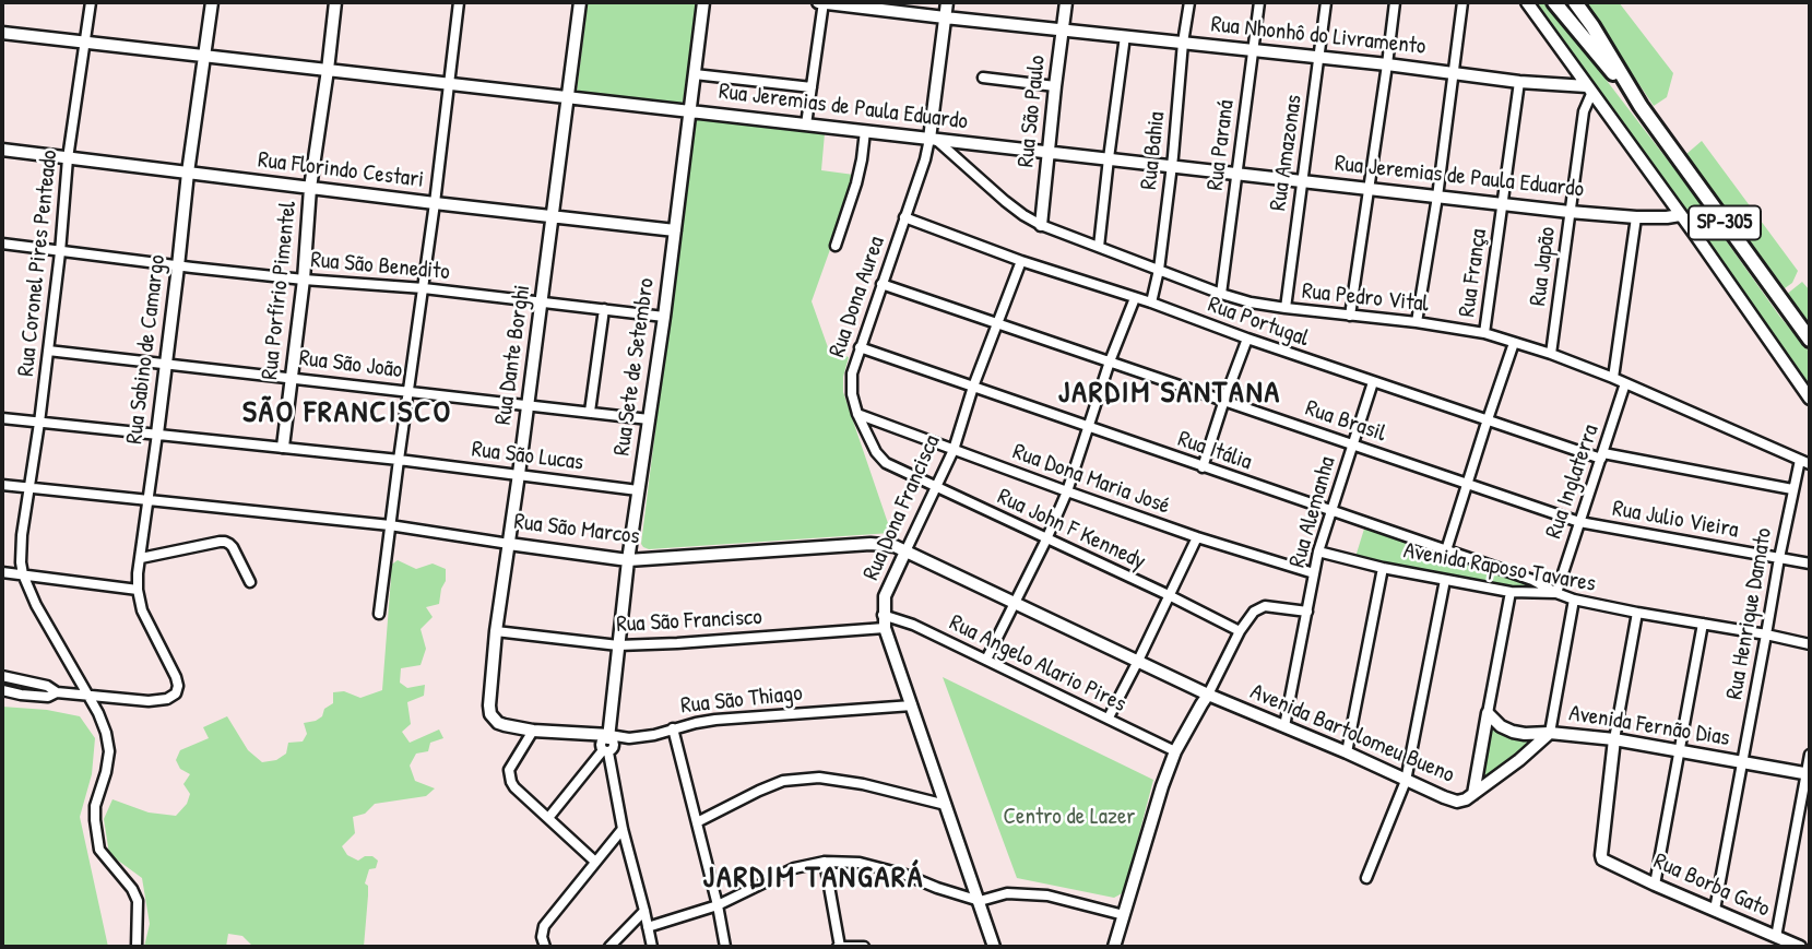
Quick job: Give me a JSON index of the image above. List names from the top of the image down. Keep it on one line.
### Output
{"streets":{"main road":["SP-305"],"street":["Rua Nhonhô do Livramento","Rua Jeremias de Paula Eduardo","Rua São Paulo","Rua Paraná","Rua Bahia","Rua Amazonas","Rua Florindo Cestari","Rua Coronel Pires Penteado","Rua São Benedito","Rua Japão","Rua França","Rua Porfírio Pimentel","Rua Dona Aurea","Rua Pedro Vital","Rua Portugal","Rua Sabino de Camargo","Rua Dante Borghi","Rua São João","Rua Sete de Setembro","Rua Brasil","Rua Itália","Rua São Lucas","Rua Dona Maria José","Rua Inglaterra","Rua Dona Francisca","Rua Alemanha","Rua Julio Vieira","Rua São Marcos","Rua John F Kennedy","Avenida Raposo Tavares","Rua Henrique Damato","Rua São Francisco","Rua Angelo Alario Pires","Rua São Thiago","Avenida Fernão Dias","Avenida Bartolomeu Bueno","Rua Borba Gato"]},"crossings":[["Rua Nhonhô do Livramento","Rua São Paulo"],["Rua Nhonhô do Livramento","Rua Paraná"],["Rua Nhonhô do Livramento","Rua Bahia"],["Rua Nhonhô do Livramento","Rua Amazonas"],["Rua Nhonhô do Livramento","Rua Japão"],["Rua Nhonhô do Livramento","Rua França"],["Rua Jeremias de Paula Eduardo","Rua São Paulo"],["Rua Jeremias de Paula Eduardo","Rua Paraná"],["Rua Jeremias de Paula Eduardo","Rua Bahia"],["Rua Jeremias de Paula Eduardo","Rua Amazonas"],["Rua Jeremias de Paula Eduardo","Rua Coronel Pires Penteado"],["Rua Jeremias de Paula Eduardo","Rua Japão"],["Rua Jeremias de Paula Eduardo","Rua França"],["Rua Jeremias de Paula Eduardo","Rua Porfírio Pimentel"],["Rua Jeremias de Paula Eduardo","Rua Dona Aurea"],["Rua Jeremias de Paula Eduardo","Rua Pedro Vital"],["Rua Jeremias de Paula Eduardo","Rua Sabino de Camargo"],["Rua Jeremias de Paula Eduardo","Rua Dante Borghi"],["Rua Jeremias de Paula Eduardo","Rua Sete de Setembro"],["Rua São Paulo","Rua Pedro Vital"],["Rua Paraná","Rua Pedro Vital"],["Rua Bahia","Rua Pedro Vital"],["Rua Bahia","Rua Portugal"],["Rua Amazonas","Rua Pedro Vital"],["Rua Florindo Cestari","Rua Coronel Pires Penteado"],["Rua Florindo Cestari","Rua Porfírio Pimentel"],["Rua Florindo Cestari","Rua Sabino de Camargo"],["Rua Florindo Cestari","Rua Dante Borghi"],["Rua Florindo Cestari","Rua Sete de Setembro"],["Rua Coronel Pires Penteado","Rua São Benedito"],["Rua Coronel Pires Penteado","Rua Sabino de Camargo"],["Rua Coronel Pires Penteado","Rua São João"],["Rua Coronel Pires Penteado","Rua São Lucas"],["Rua Coronel Pires Penteado","Rua São Marcos"],["Rua São Benedito","Rua Porfírio Pimentel"],["Rua São Benedito","Rua Sabino de Camargo"],["Rua São Benedito","Rua Dante Borghi"],["Rua São Benedito","Rua Sete de Setembro"],["Rua Japão","Rua Pedro Vital"],["Rua França","Rua Pedro Vital"],["Rua Porfírio Pimentel","Rua São João"],["Rua Porfírio Pimentel","Rua São Lucas"],["Rua Dona Aurea","Rua Pedro Vital"],["Rua Dona Aurea","Rua Portugal"],["Rua Dona Aurea","Rua Brasil"],["Rua Dona Aurea","Rua Itália"],["Rua Dona Aurea","Rua Dona Maria José"],["Rua Dona Aurea","Rua John F Kennedy"],["Rua Pedro Vital","Rua Inglaterra"],["Rua Pedro Vital","Rua Henrique Damato"],["Rua Portugal","Rua Inglaterra"],["Rua Portugal","Rua Dona Francisca"],["Rua Portugal","Rua Alemanha"],["Rua Portugal","Rua Henrique Damato"],["Rua Sabino de Camargo","Rua São João"],["Rua Sabino de Camargo","Rua São Lucas"],["Rua Sabino de Camargo","Rua São Marcos"],["Rua Dante Borghi","Rua São João"],["Rua Dante Borghi","Rua São Lucas"],["Rua Dante Borghi","Rua São Marcos"],["Rua Dante Borghi","Rua São Francisco"],["Rua Dante Borghi","Rua São Thiago"],["Rua São João","Rua Sete de Setembro"],["Rua Sete de Setembro","Rua São Lucas"],["Rua Sete de Setembro","Rua São Marcos"],["Rua Sete de Setembro","Rua São Francisco"],["Rua Sete de Setembro","Rua São Thiago"],["Rua Brasil","Rua Inglaterra"],["Rua Brasil","Rua Dona Francisca"],["Rua Brasil","Rua Alemanha"],["Rua Brasil","Rua Julio Vieira"],["Rua Itália","Rua Inglaterra"],["Rua Itália","Rua Dona Francisca"],["Rua Itália","Rua Alemanha"],["Rua Itália","Avenida Raposo Tavares"],["Rua Dona Maria José","Rua Dona Francisca"],["Rua Dona Maria José","Rua Alemanha"],["Rua Inglaterra","Rua Julio Vieira"],["Rua Inglaterra","Avenida Raposo Tavares"],["Rua Dona Francisca","Rua São Marcos"],["Rua Dona Francisca","Rua John F Kennedy"],["Rua Dona Francisca","Rua São Francisco"],["Rua Dona Francisca","Rua Angelo Alario Pires"],["Rua Dona Francisca","Rua São Thiago"],["Rua Alemanha","Avenida Raposo Tavares"],["Rua Alemanha","Avenida Bartolomeu Bueno"],["Rua Julio Vieira","Rua Henrique Damato"],["Rua São Marcos","Avenida Bartolomeu Bueno"],["Avenida Raposo Tavares","Rua Henrique Damato"],["Rua Henrique Damato","Avenida Fernão Dias"],["Rua Henrique Damato","Rua Borba Gato"],["Avenida Fernão Dias","Avenida Bartolomeu Bueno"],["Avenida Fernão Dias","Rua Borba Gato"]],"districts":["JARDIM SANTANA","SÃO FRANCISCO","JARDIM TANGARÁ"],"parks":["Centro de Lazer"]}
